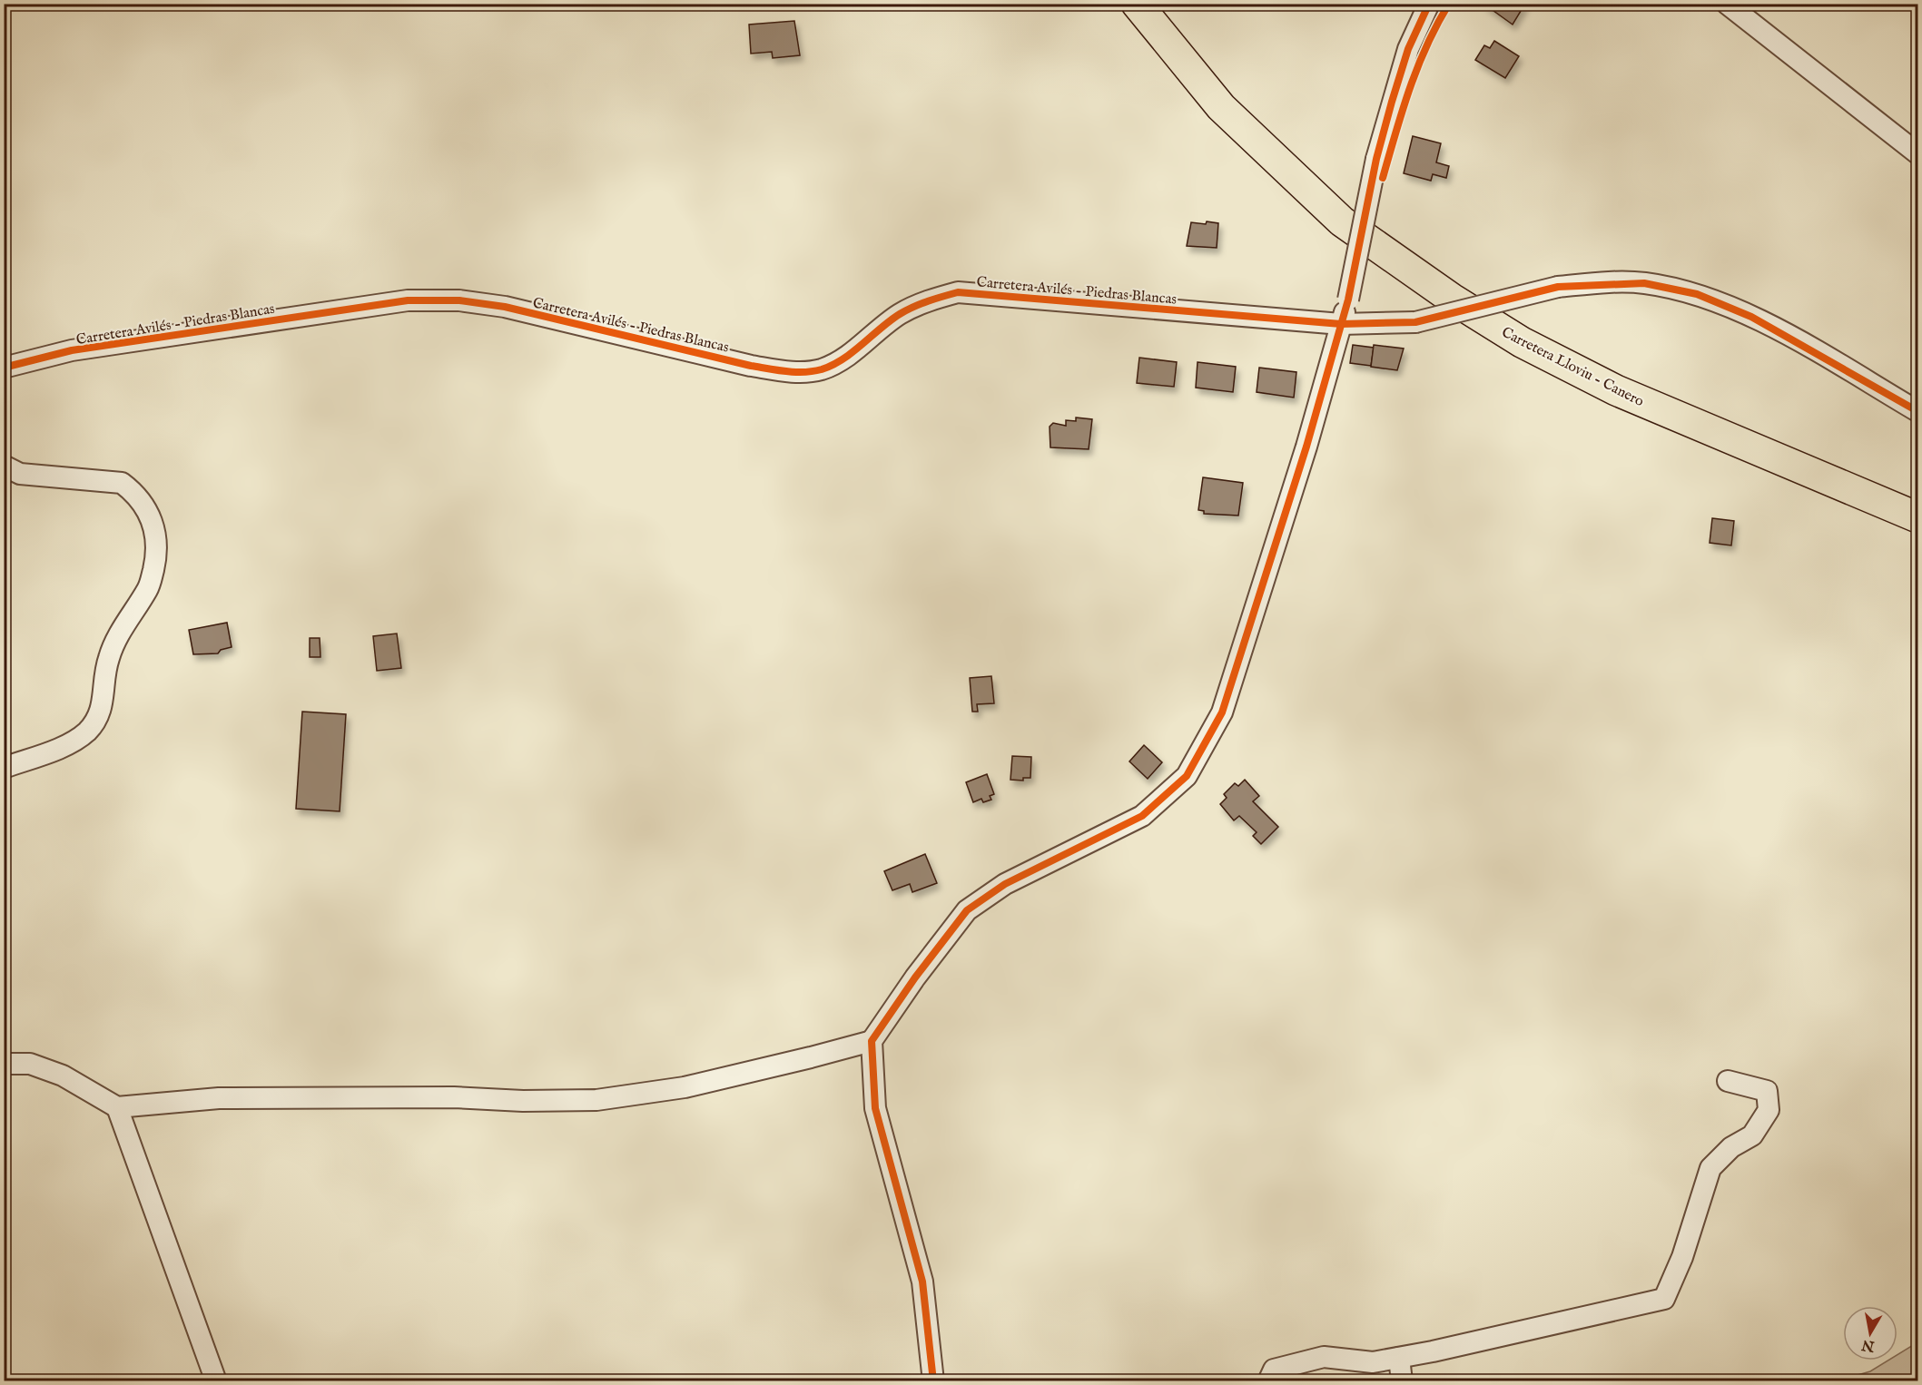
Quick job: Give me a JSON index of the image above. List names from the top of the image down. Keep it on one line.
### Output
{"streets":{"highway":["Carretera Lloviu - Canero"],"street":["Carretera Avilés - Piedras Blancas"]},"north":"bottom"}
